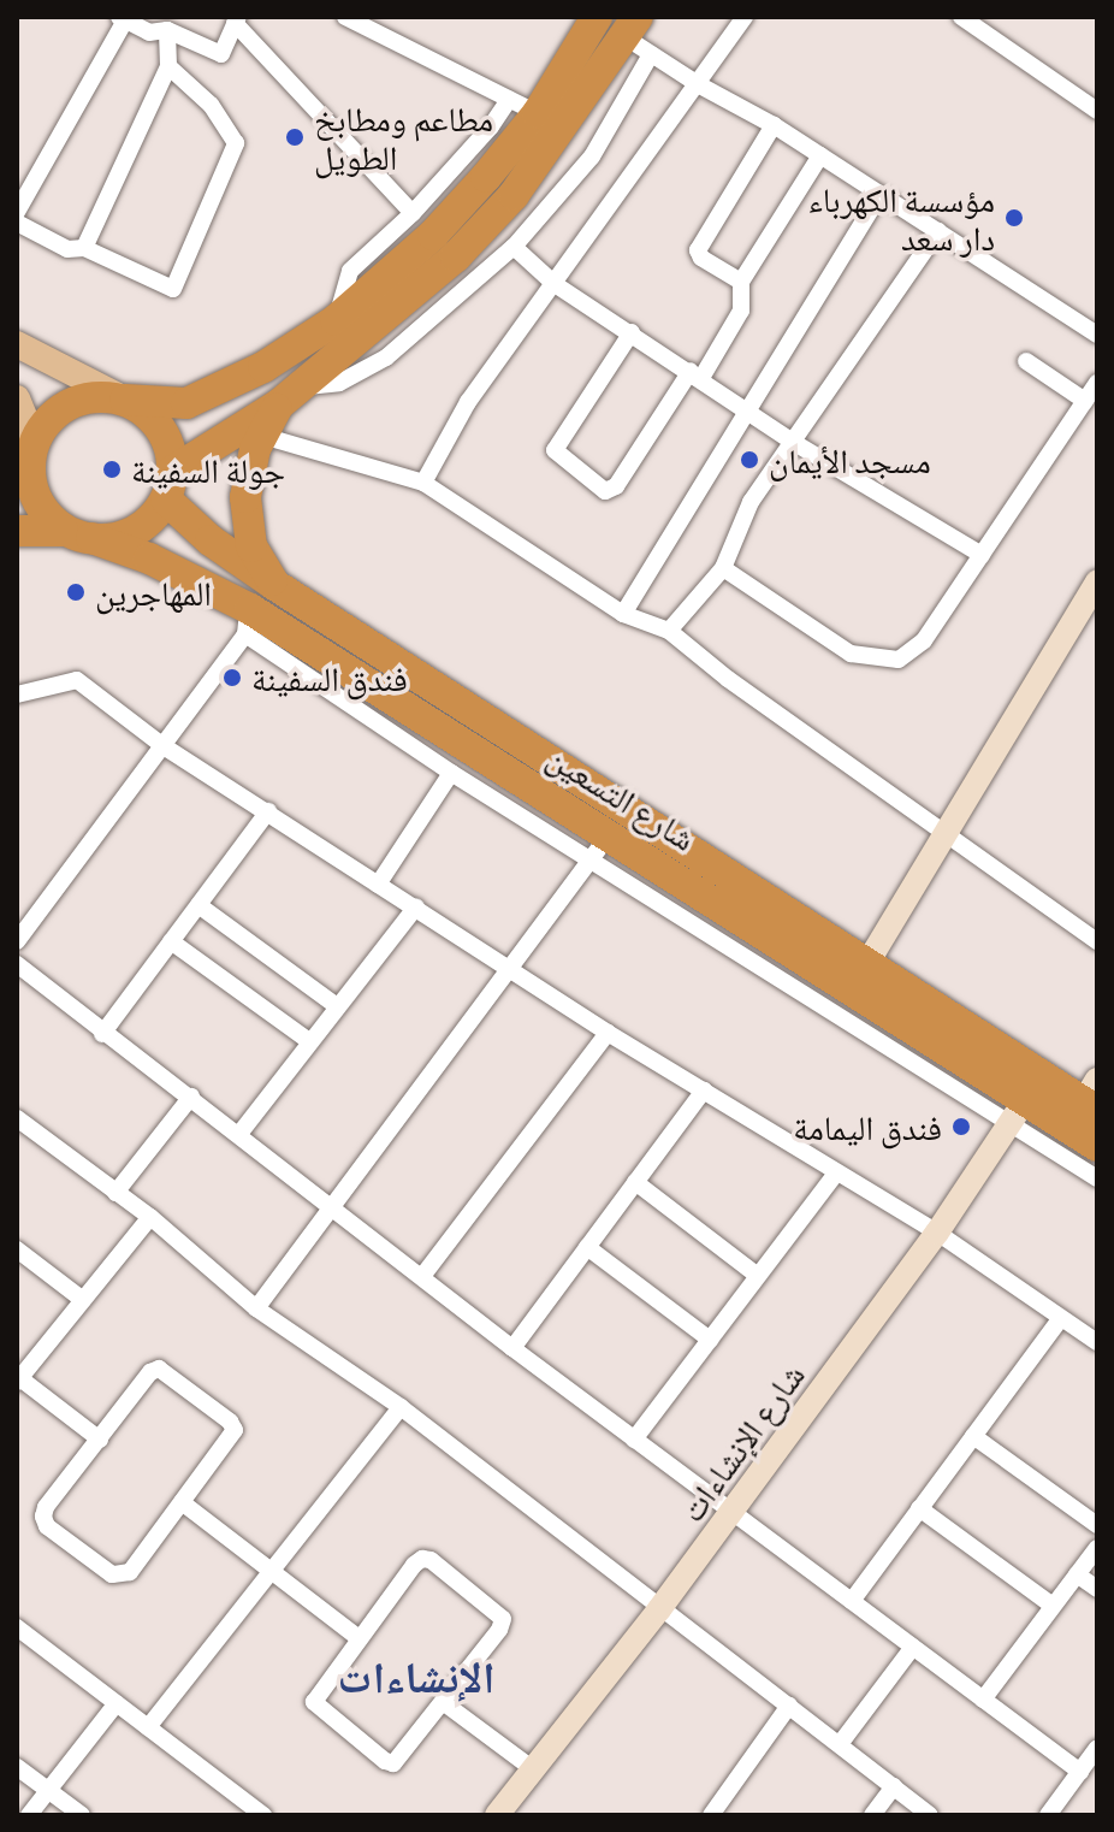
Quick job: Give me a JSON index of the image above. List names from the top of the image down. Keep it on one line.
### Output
{"streets":{"highway":["شارع التسعين"],"street":["شارع الإنشاءات"]},"crossings":[["شارع التسعين","شارع الإنشاءات"]],"districts":["الإنشاءات"],"places":["مطاعم ومطابخ الطويل","مؤسسة الكهرباء دار سعد","مسجد الأيمان","جولة السفينة","المهاجرين","فندق السفينة","فندق اليمامة"]}
